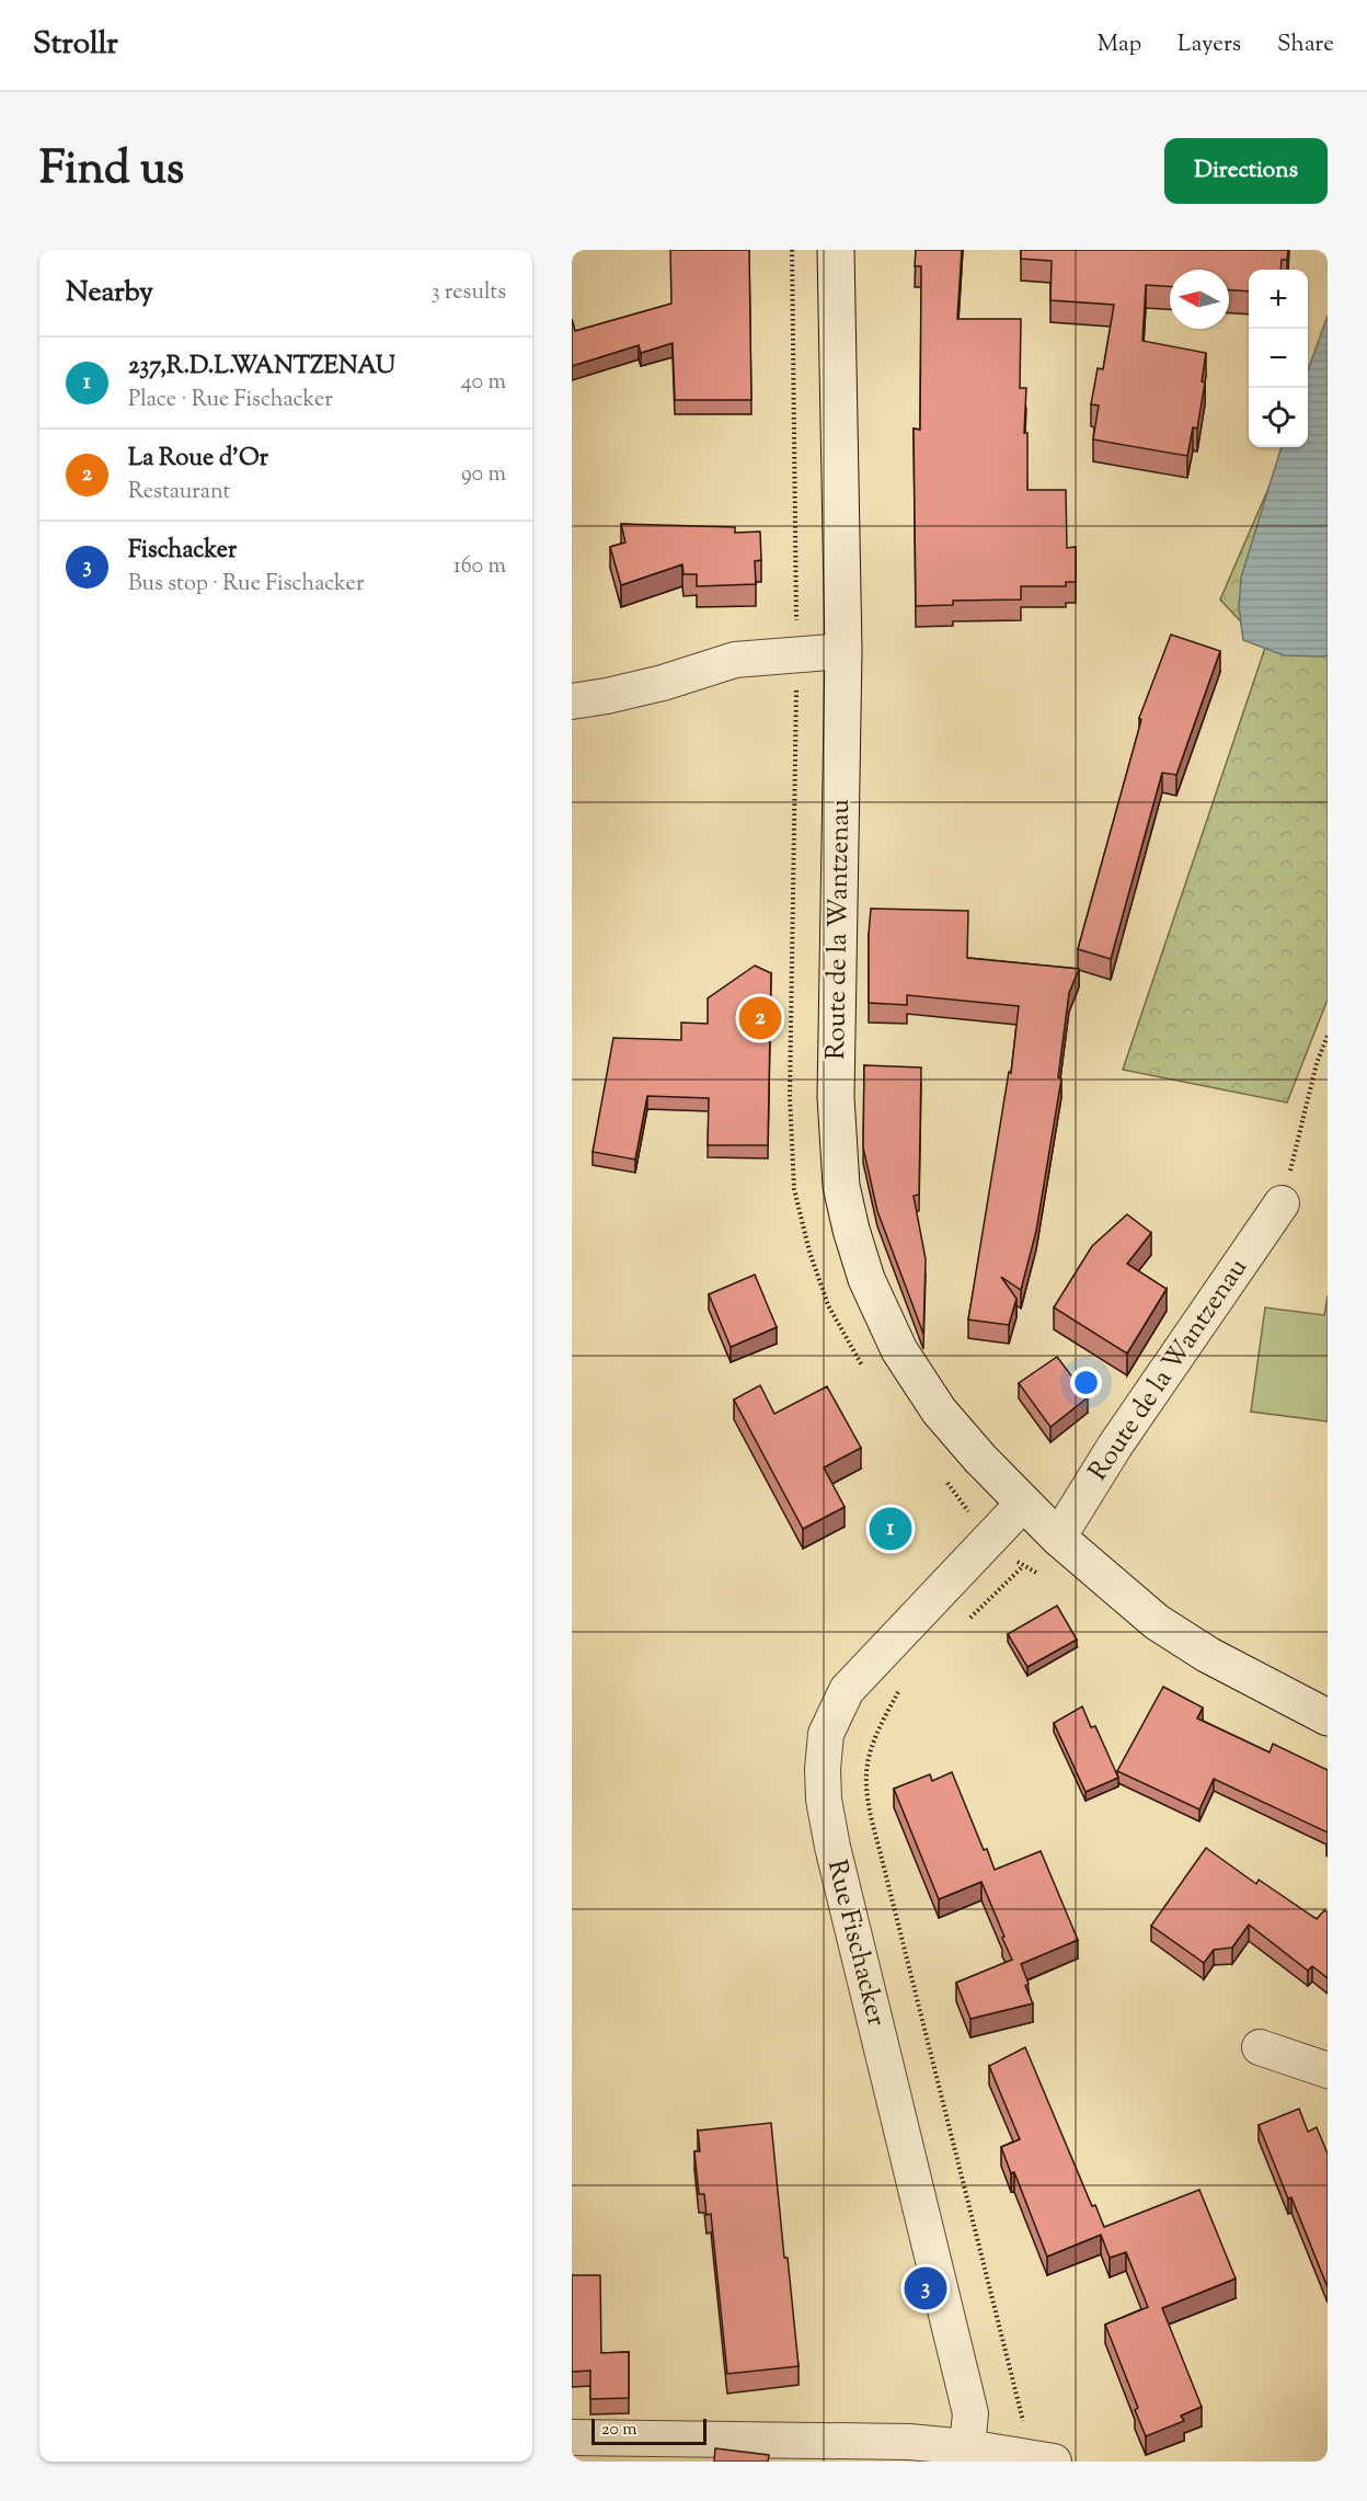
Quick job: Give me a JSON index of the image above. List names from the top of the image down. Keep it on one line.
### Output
{"streets":{"main road":["Route de la Wantzenau"],"street":["Rue Fischacker"]},"crossings":[["Route de la Wantzenau","Rue Fischacker"]],"scale_bar":"20 m","north":"left","page":{"header":"Strollr","nav":["Map","Layers","Share"],"title":"Find us","buttons":"Directions","heading":["Nearby","3 results"],"map_buttons":["+","−"],"list":[{"mark":"1","name":"237,R.D.L.WANTZENAU","note":"Place · Rue Fischacker","value":"40 m"},{"mark":"2","name":"La Roue d'Or","note":"Restaurant","value":"90 m"},{"mark":"3","name":"Fischacker","note":"Bus stop · Rue Fischacker","value":"160 m"}],"pins":["2","1","3"],"scale":"20 m"}}
